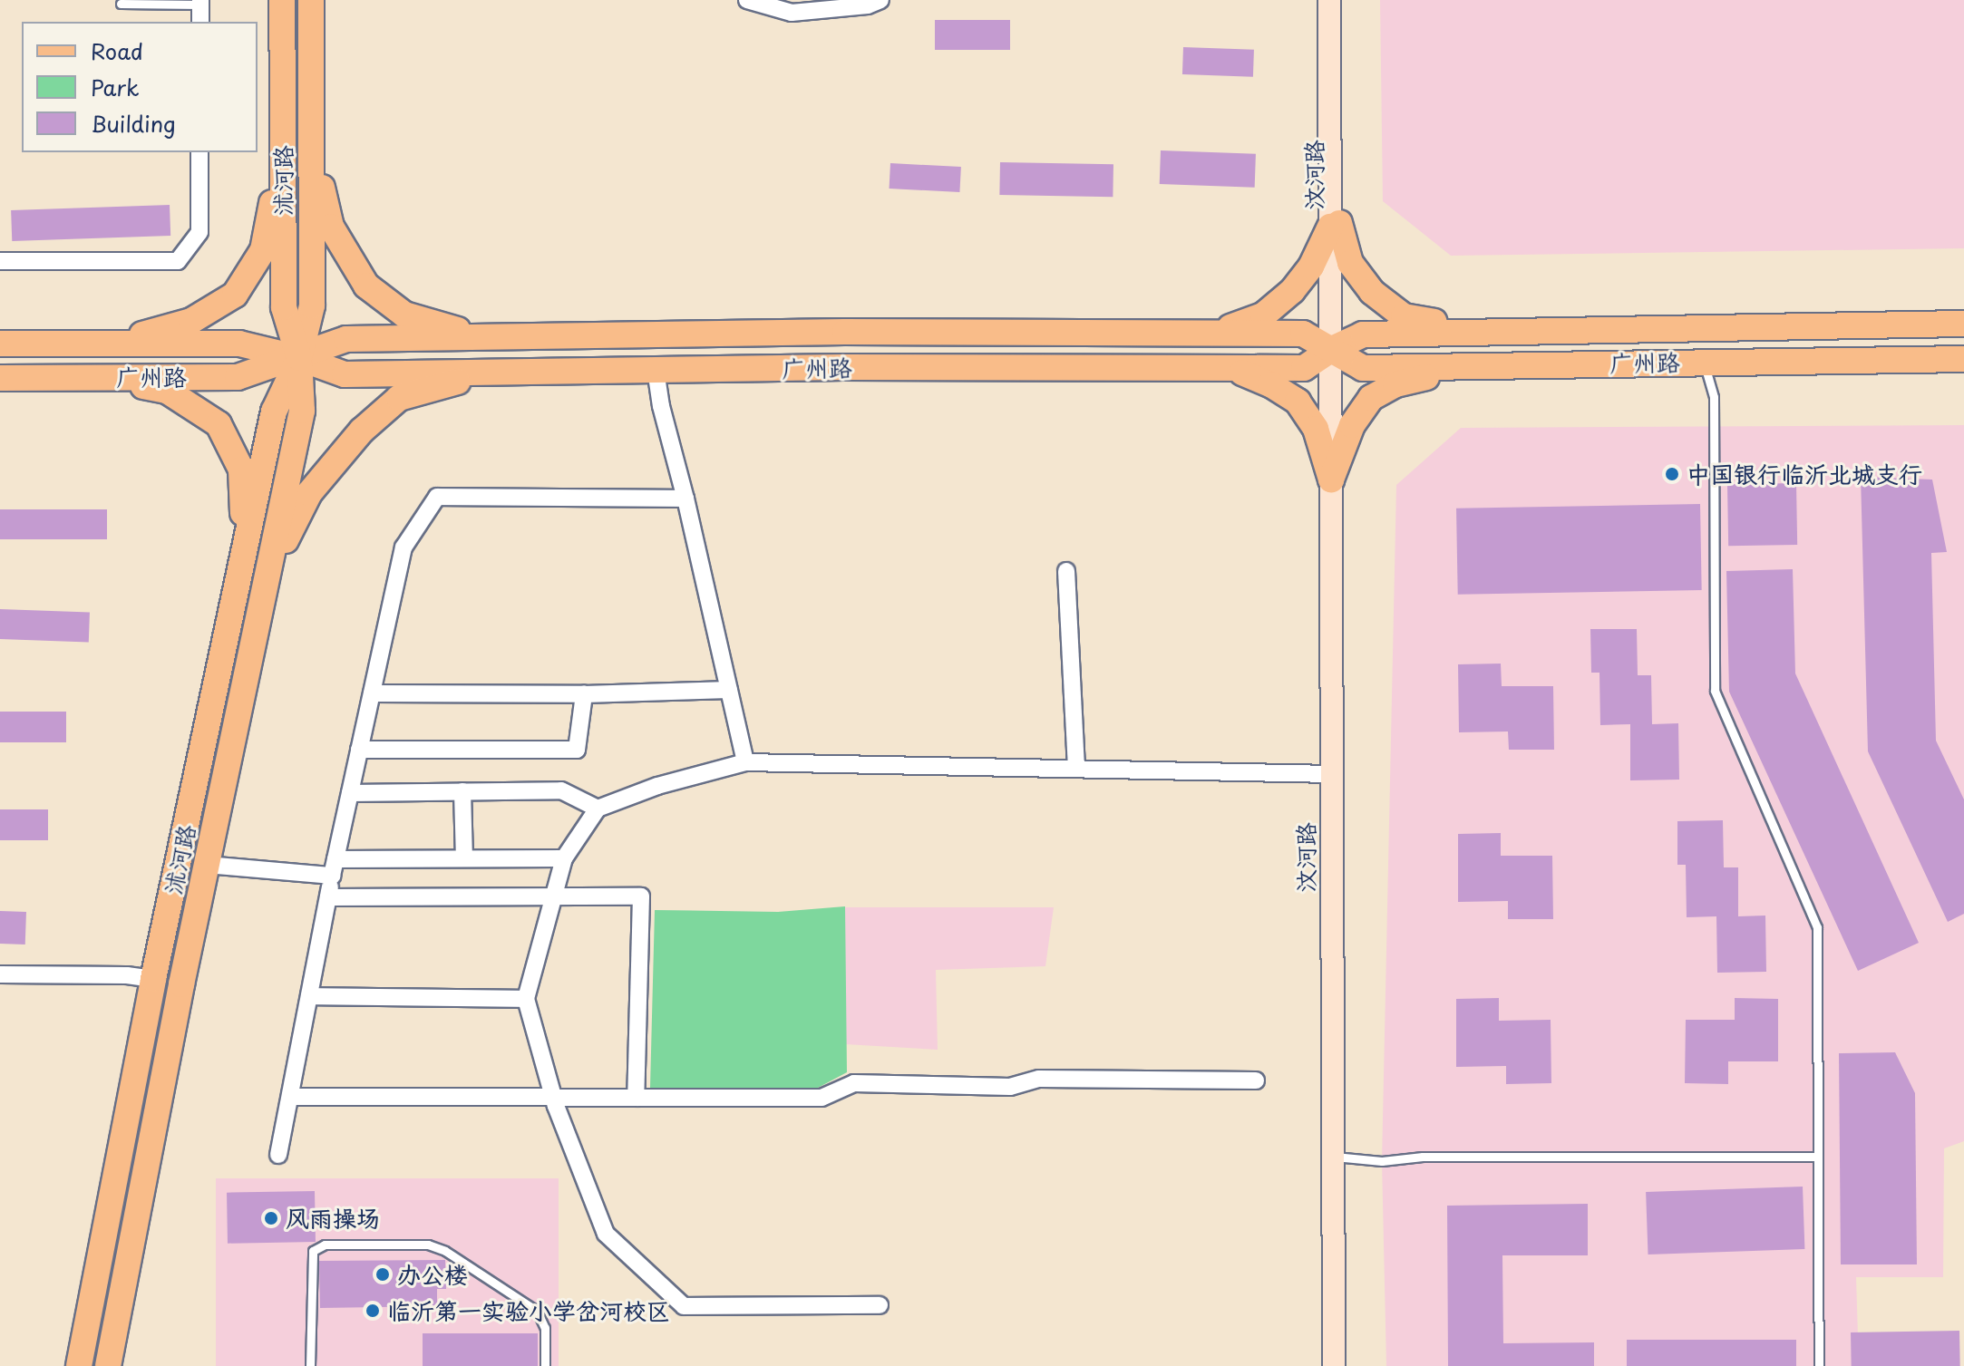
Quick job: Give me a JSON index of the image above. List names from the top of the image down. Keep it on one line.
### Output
{"streets":{"main road":["沭河路","广州路"],"street":["汶河路"]},"crossings":[["汶河路","广州路"],["沭河路","广州路"]],"places":["中国银行临沂北城支行","风雨操场","办公楼","临沂第一实验小学岔河校区"],"legend":["Road","Park","Building"]}
